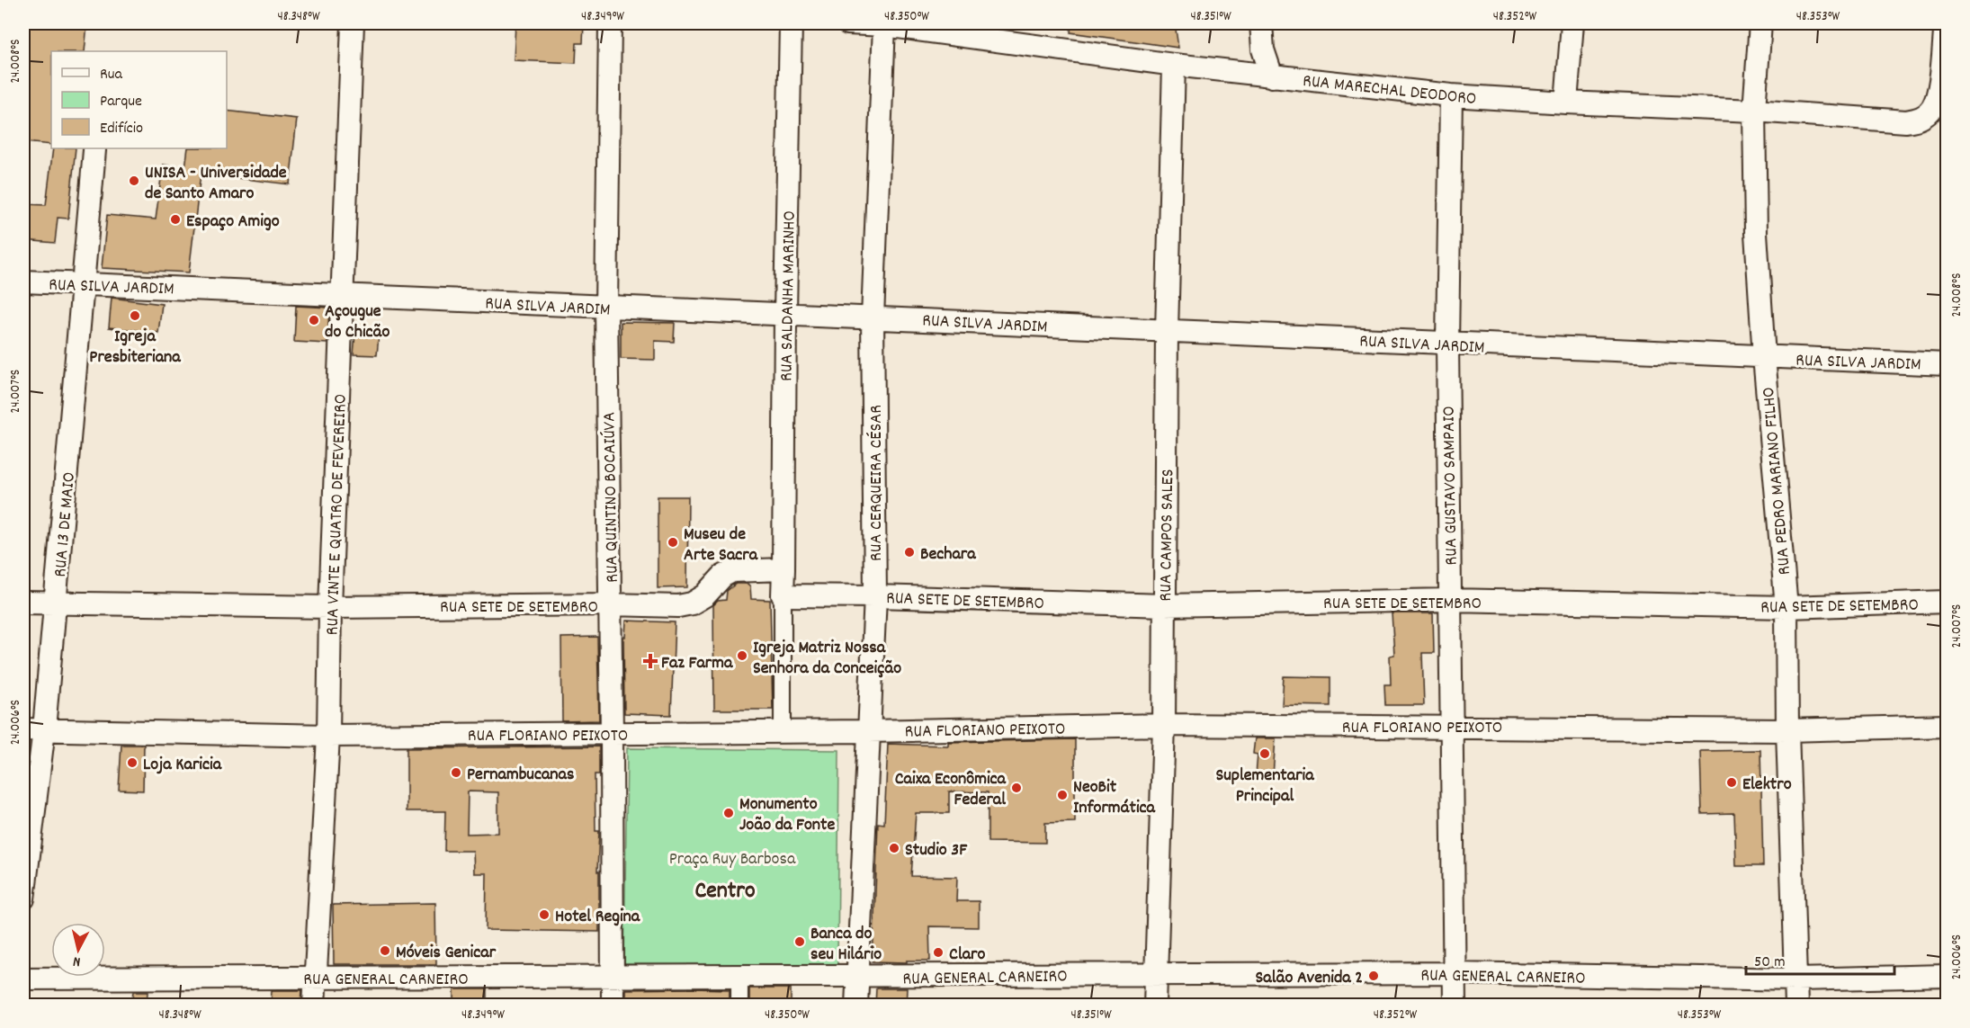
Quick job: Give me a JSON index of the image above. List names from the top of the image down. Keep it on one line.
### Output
{"streets":{"street":["RUA MARECHAL DEODORO","RUA SILVA JARDIM","RUA SALDANHA MARINHO","RUA PEDRO MARIANO FILHO","RUA CERQUEIRA CÉSAR","RUA GUSTAVO SAMPAIO","RUA QUINTINO BOCAIÚVA","RUA VINTE E QUATRO DE FEVEREIRO","RUA 13 DE MAIO","RUA CAMPOS SALES","RUA SETE DE SETEMBRO","RUA FLORIANO PEIXOTO","RUA GENERAL CARNEIRO"]},"crossings":[["RUA MARECHAL DEODORO","RUA PEDRO MARIANO FILHO"],["RUA MARECHAL DEODORO","RUA CERQUEIRA CÉSAR"],["RUA MARECHAL DEODORO","RUA GUSTAVO SAMPAIO"],["RUA MARECHAL DEODORO","RUA CAMPOS SALES"],["RUA SILVA JARDIM","RUA SALDANHA MARINHO"],["RUA SILVA JARDIM","RUA PEDRO MARIANO FILHO"],["RUA SILVA JARDIM","RUA CERQUEIRA CÉSAR"],["RUA SILVA JARDIM","RUA GUSTAVO SAMPAIO"],["RUA SILVA JARDIM","RUA QUINTINO BOCAIÚVA"],["RUA SILVA JARDIM","RUA VINTE E QUATRO DE FEVEREIRO"],["RUA SILVA JARDIM","RUA 13 DE MAIO"],["RUA SILVA JARDIM","RUA CAMPOS SALES"],["RUA SALDANHA MARINHO","RUA SETE DE SETEMBRO"],["RUA PEDRO MARIANO FILHO","RUA SETE DE SETEMBRO"],["RUA PEDRO MARIANO FILHO","RUA FLORIANO PEIXOTO"],["RUA PEDRO MARIANO FILHO","RUA GENERAL CARNEIRO"],["RUA CERQUEIRA CÉSAR","RUA SETE DE SETEMBRO"],["RUA CERQUEIRA CÉSAR","RUA FLORIANO PEIXOTO"],["RUA CERQUEIRA CÉSAR","RUA GENERAL CARNEIRO"],["RUA GUSTAVO SAMPAIO","RUA SETE DE SETEMBRO"],["RUA GUSTAVO SAMPAIO","RUA FLORIANO PEIXOTO"],["RUA GUSTAVO SAMPAIO","RUA GENERAL CARNEIRO"],["RUA QUINTINO BOCAIÚVA","RUA SETE DE SETEMBRO"],["RUA QUINTINO BOCAIÚVA","RUA FLORIANO PEIXOTO"],["RUA QUINTINO BOCAIÚVA","RUA GENERAL CARNEIRO"],["RUA VINTE E QUATRO DE FEVEREIRO","RUA SETE DE SETEMBRO"],["RUA VINTE E QUATRO DE FEVEREIRO","RUA FLORIANO PEIXOTO"],["RUA VINTE E QUATRO DE FEVEREIRO","RUA GENERAL CARNEIRO"],["RUA 13 DE MAIO","RUA SETE DE SETEMBRO"],["RUA 13 DE MAIO","RUA FLORIANO PEIXOTO"],["RUA CAMPOS SALES","RUA SETE DE SETEMBRO"],["RUA CAMPOS SALES","RUA FLORIANO PEIXOTO"],["RUA CAMPOS SALES","RUA GENERAL CARNEIRO"]],"districts":["Centro"],"parks":["Praça Ruy Barbosa"],"places":{"other":["UNISA - Universidade de Santo Amaro","Espaço Amigo","Igreja Presbiteriana","Açougue do Chicão","Museu de Arte Sacra","Bechara","Igreja Matriz Nossa Senhora da Conceição","Suplementaria Principal","Loja Karicia","Pernambucanas","Elektro","Caixa Econômica Federal","NeoBit Informática","Monumento João da Fonte","Studio 3F","Hotel Regina","Banca do seu Hilário","Móveis Genicar","Claro","Salão Avenida 2"],"health":["Faz Farma"]},"legend":["Rua","Parque","Edifício"],"scale_bar":"50 m","north":"bottom","coordinates":["48.348°W","48.349°W","48.350°W","48.351°W","48.352°W","48.353°W","24.008°S","24.007°S","24.006°S"]}
